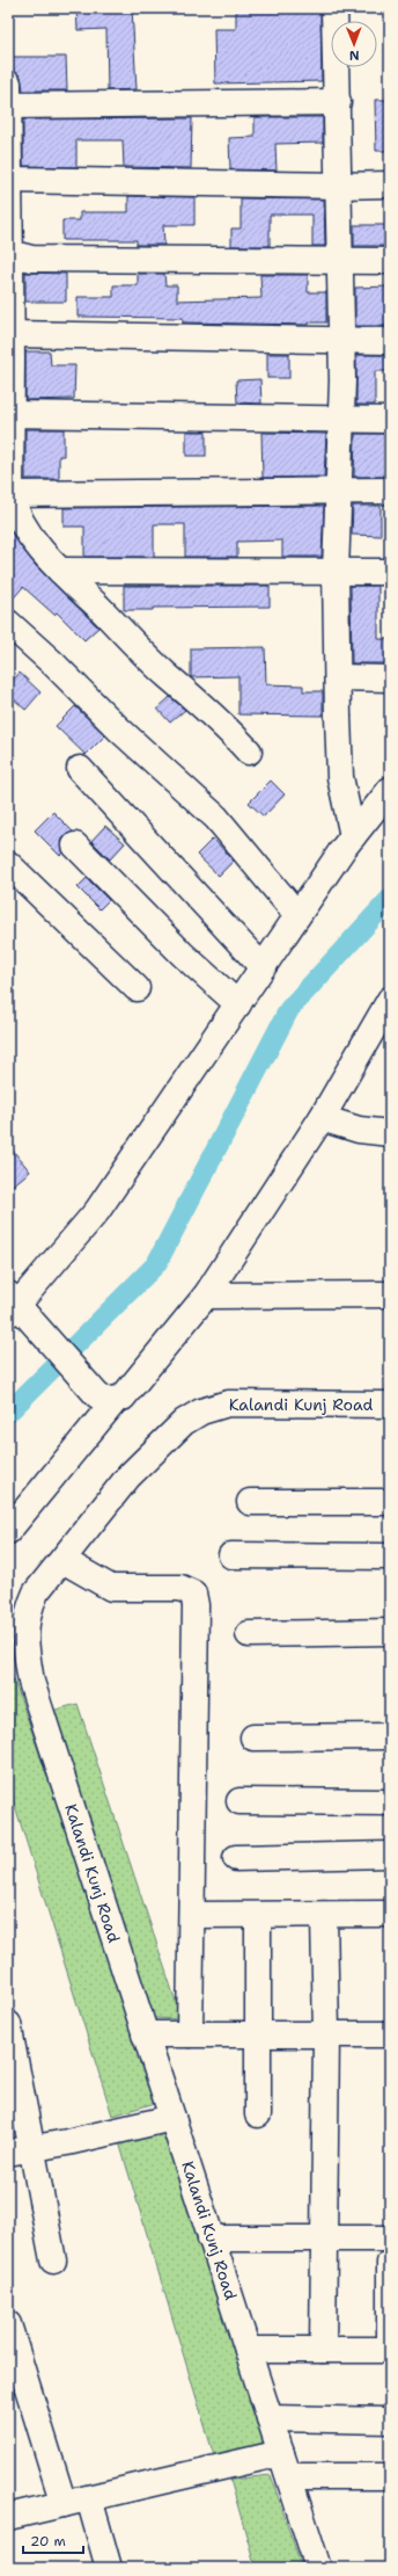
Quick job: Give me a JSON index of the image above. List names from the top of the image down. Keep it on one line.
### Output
{"streets":{"street":["Kalandi Kunj Road"]},"scale_bar":"20 m","north":"bottom"}
